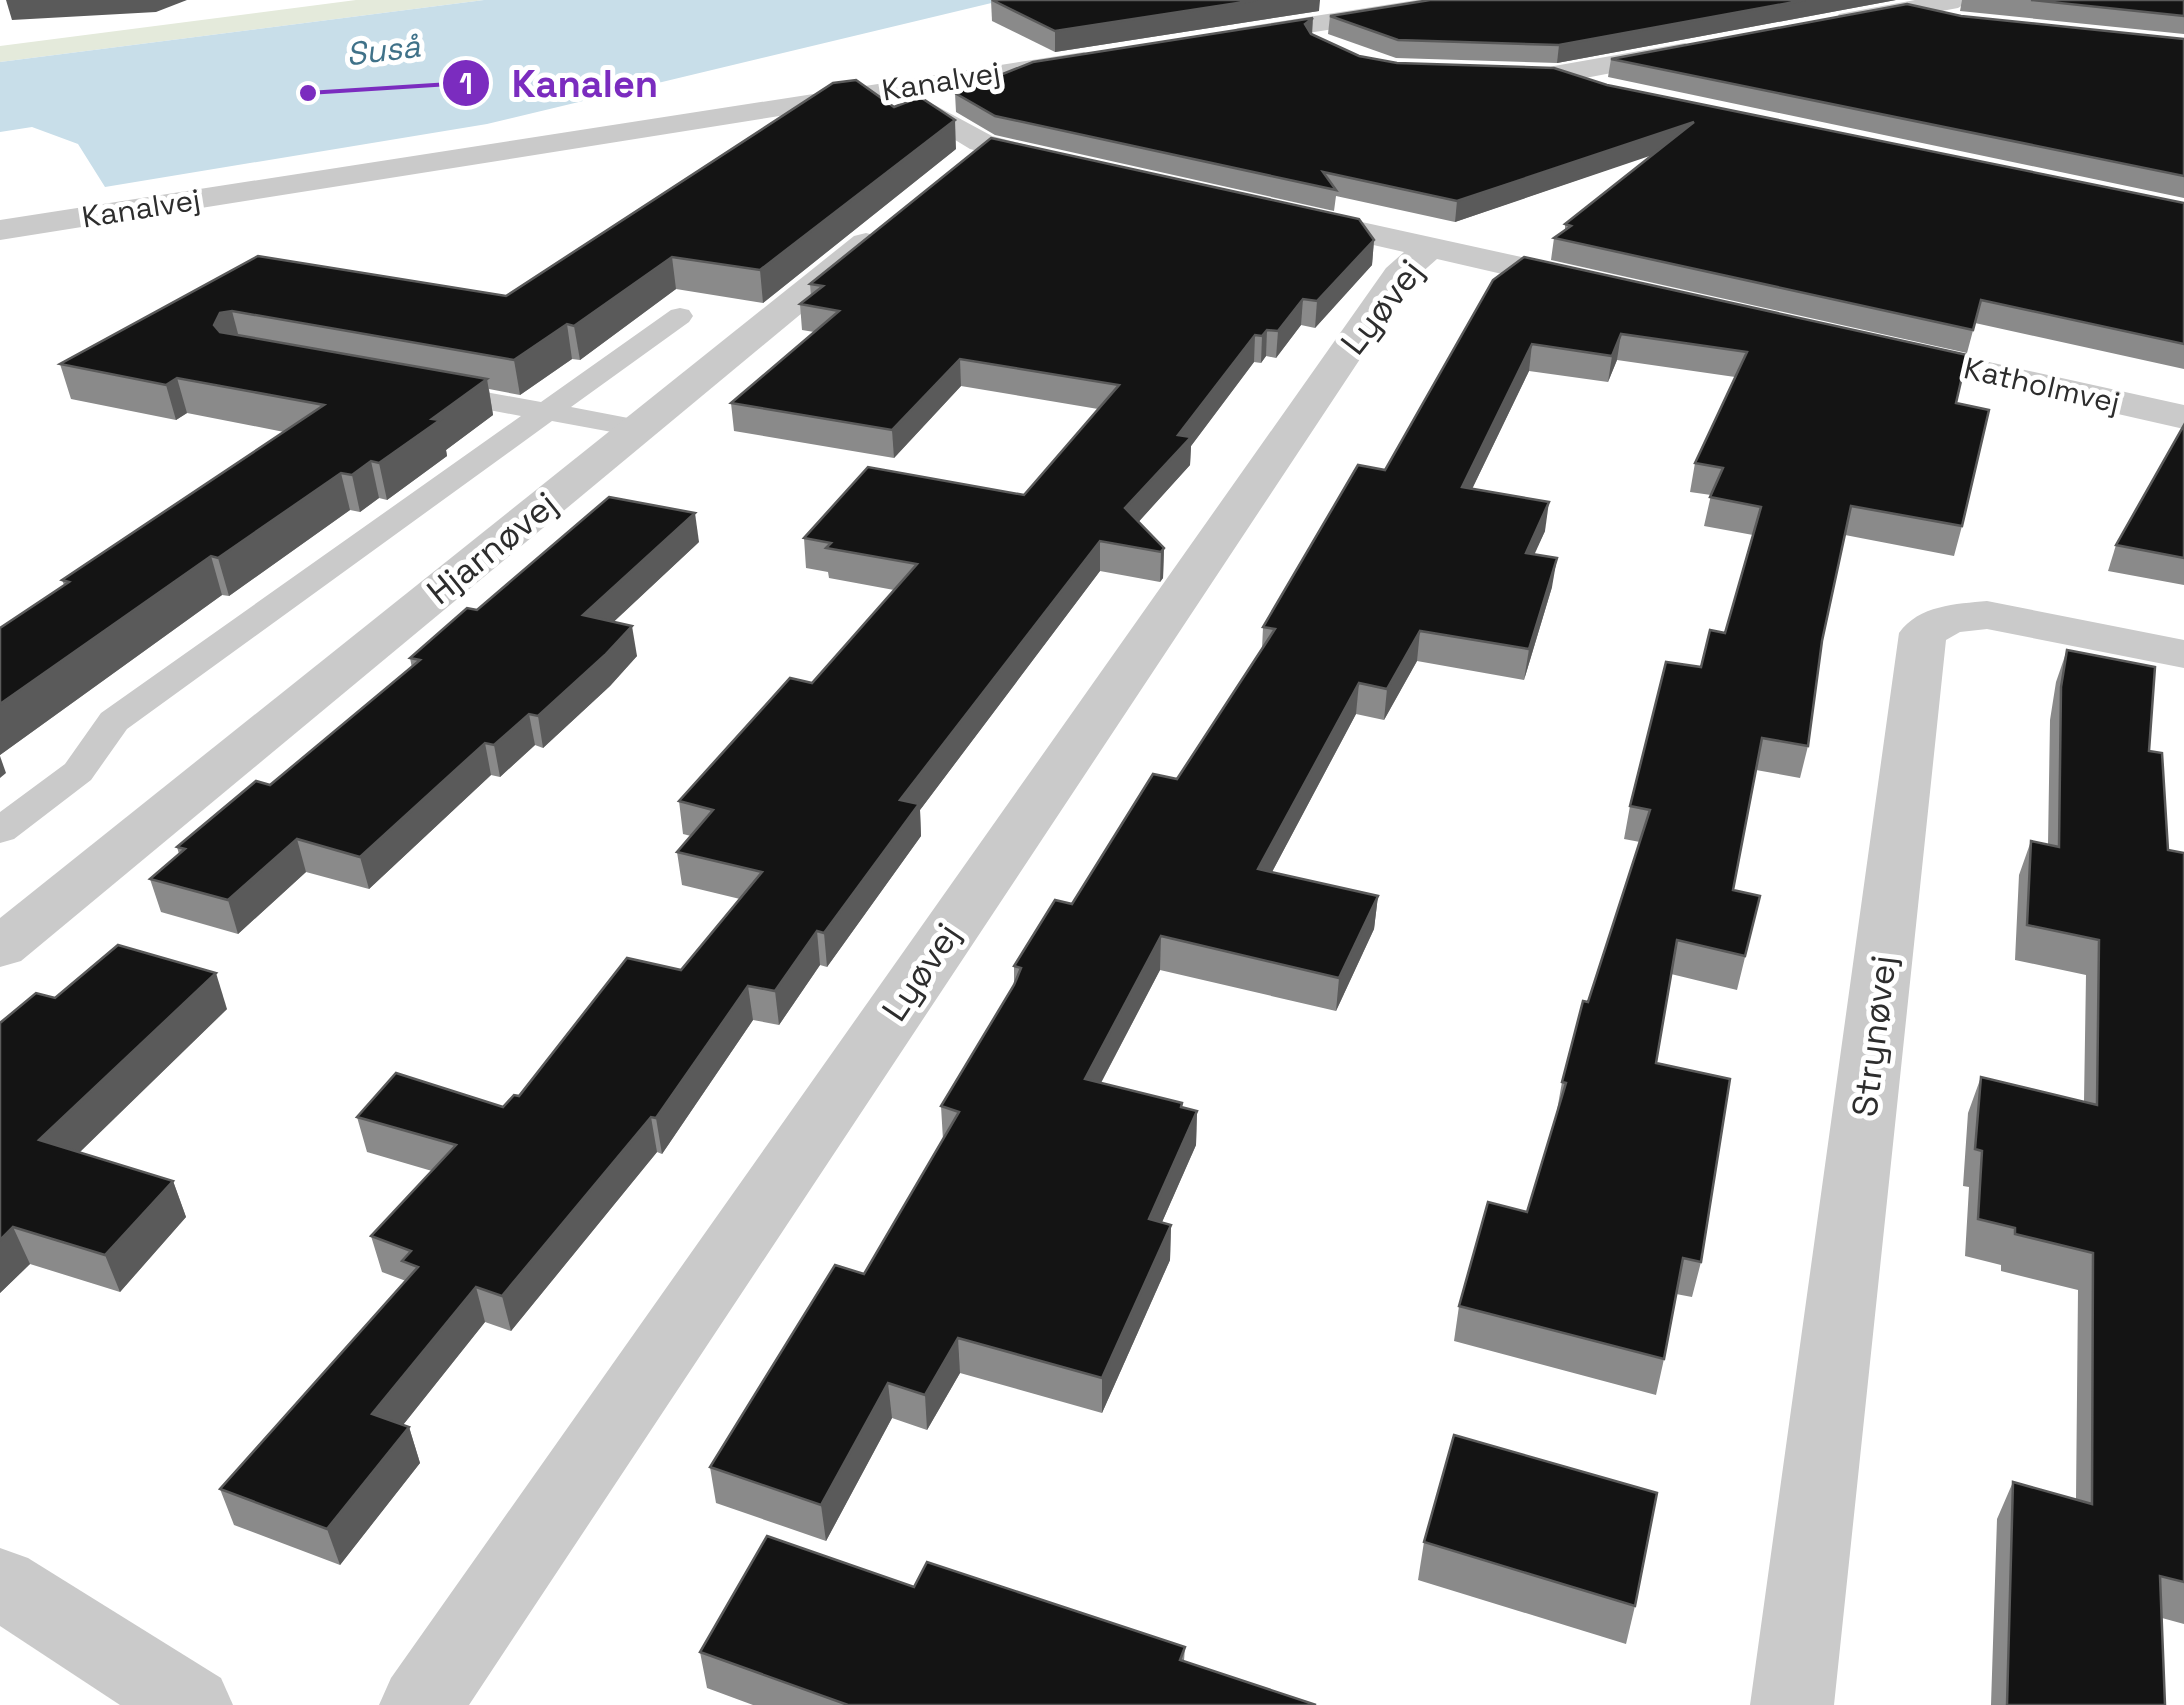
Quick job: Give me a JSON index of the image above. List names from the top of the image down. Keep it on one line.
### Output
{"streets":{"street":["Kanalvej","Lyøvej","Katholmvej","Hjarnøvej","Strynøvej"]},"water":["Suså"],"places":["Kanalen"]}
